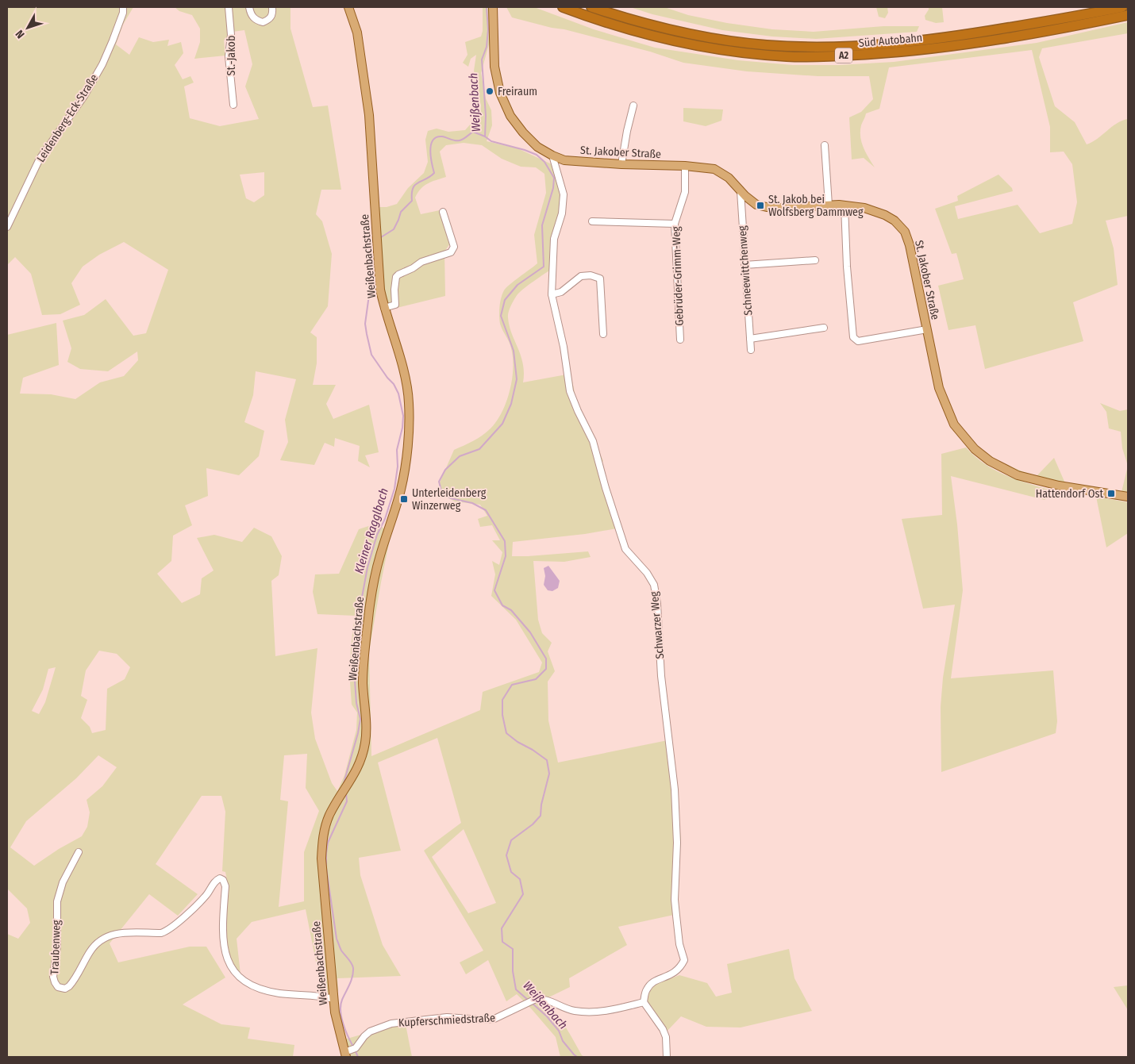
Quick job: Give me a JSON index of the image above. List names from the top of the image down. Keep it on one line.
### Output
{"streets":{"highway":["Süd Autobahn","A2"],"main road":["St. Jakober Straße","Weißenbachstraße"],"street":["St.-Jakob","Leidenberg-Eck-Straße","Schneewittchenweg","Gebrüder-Grimm-Weg","Schwarzer Weg","Traubenweg","Kupferschmiedstraße"]},"crossings":[["St. Jakober Straße","Schneewittchenweg"],["St. Jakober Straße","Gebrüder-Grimm-Weg"],["St. Jakober Straße","Schwarzer Weg"],["Weißenbachstraße","Traubenweg"],["Weißenbachstraße","Kupferschmiedstraße"],["Schwarzer Weg","Kupferschmiedstraße"]],"water":["Weißenbach","Kleiner Ragglbach"],"places":{"other":["Freiraum"],"transit":["St. Jakob bei Wolfsberg Dammweg","Hattendorf Ost","Unterleidenberg Winzerweg"]},"north":"bottom left"}
